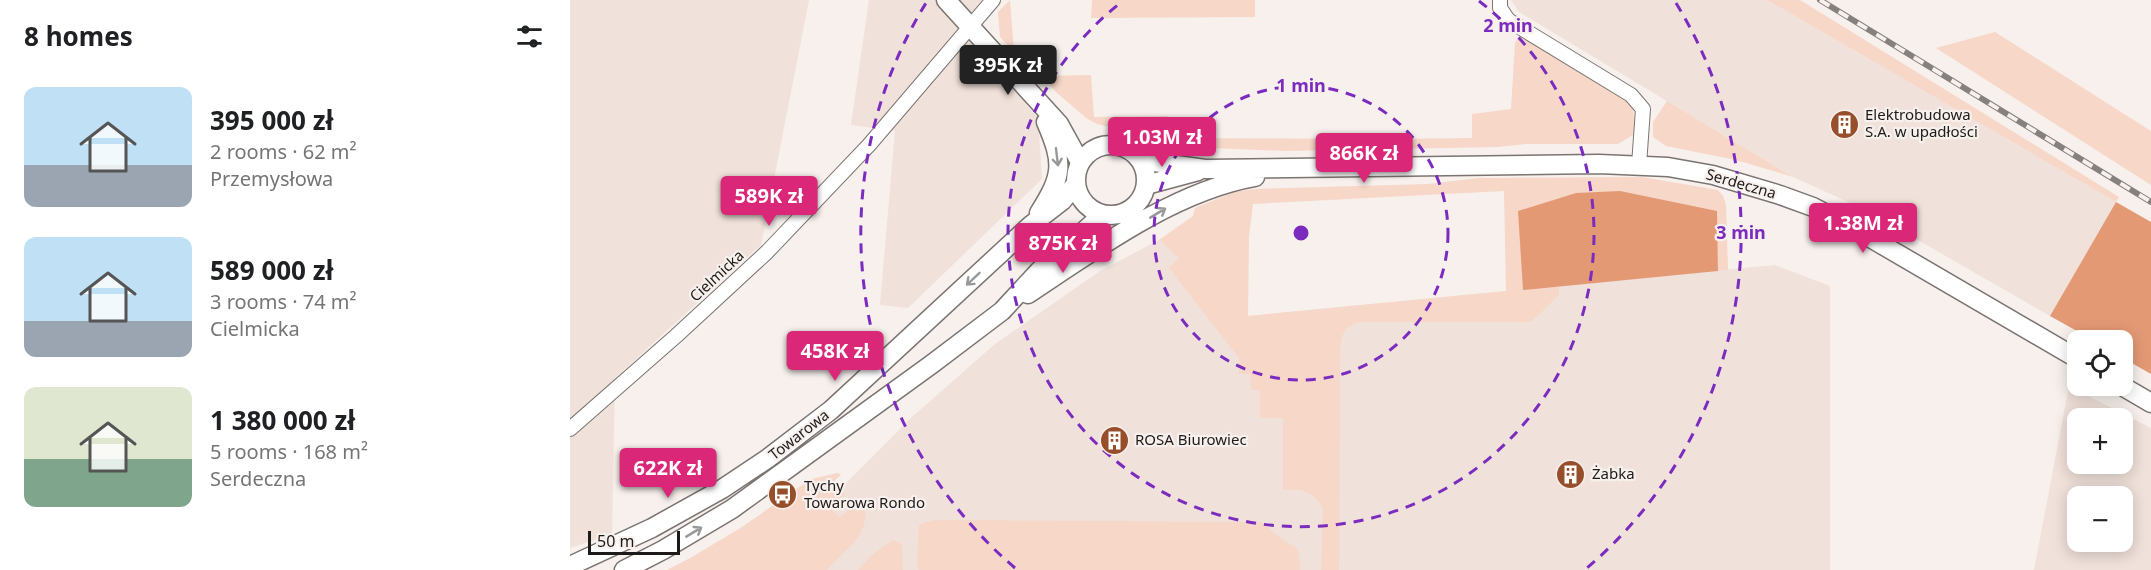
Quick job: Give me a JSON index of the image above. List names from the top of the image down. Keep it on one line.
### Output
{"streets":{"street":["Serdeczna","Cielmicka","Towarowa"]},"places":{"building":["Elektrobudowa S.A. w upadłości","ROSA Biurowiec","Żabka"],"bus stop":["Tychy Towarowa Rondo"]},"scale_bar":"50 m","page":{"heading":"8 homes","price":["395K zł","1.03M zł","866K zł","589K zł","1.38M zł","875K zł","458K zł","622K zł"],"list":[{"name":"395 000 zł","note":"2 rooms · 62 m² · Przemysłowa"},{"name":"589 000 zł","note":"3 rooms · 74 m² · Cielmicka"},{"name":"1 380 000 zł","note":"5 rooms · 168 m² · Serdeczna"}],"map_buttons":["+","−"],"scale":"50 m"},"rings":["2 min","1 min","3 min"]}
